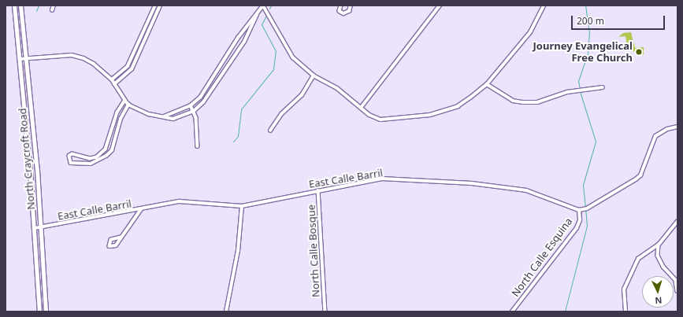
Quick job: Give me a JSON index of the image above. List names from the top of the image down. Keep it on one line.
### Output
{"streets":{"main road":["North Craycroft Road"],"street":["East Calle Barril","North Calle Bosque","North Calle Esquina"]},"crossings":[["North Craycroft Road","East Calle Barril"],["East Calle Barril","North Calle Bosque"],["East Calle Barril","North Calle Esquina"]],"places":["Journey Evangelical Free Church"],"scale_bar":"200 m","north":"bottom"}
